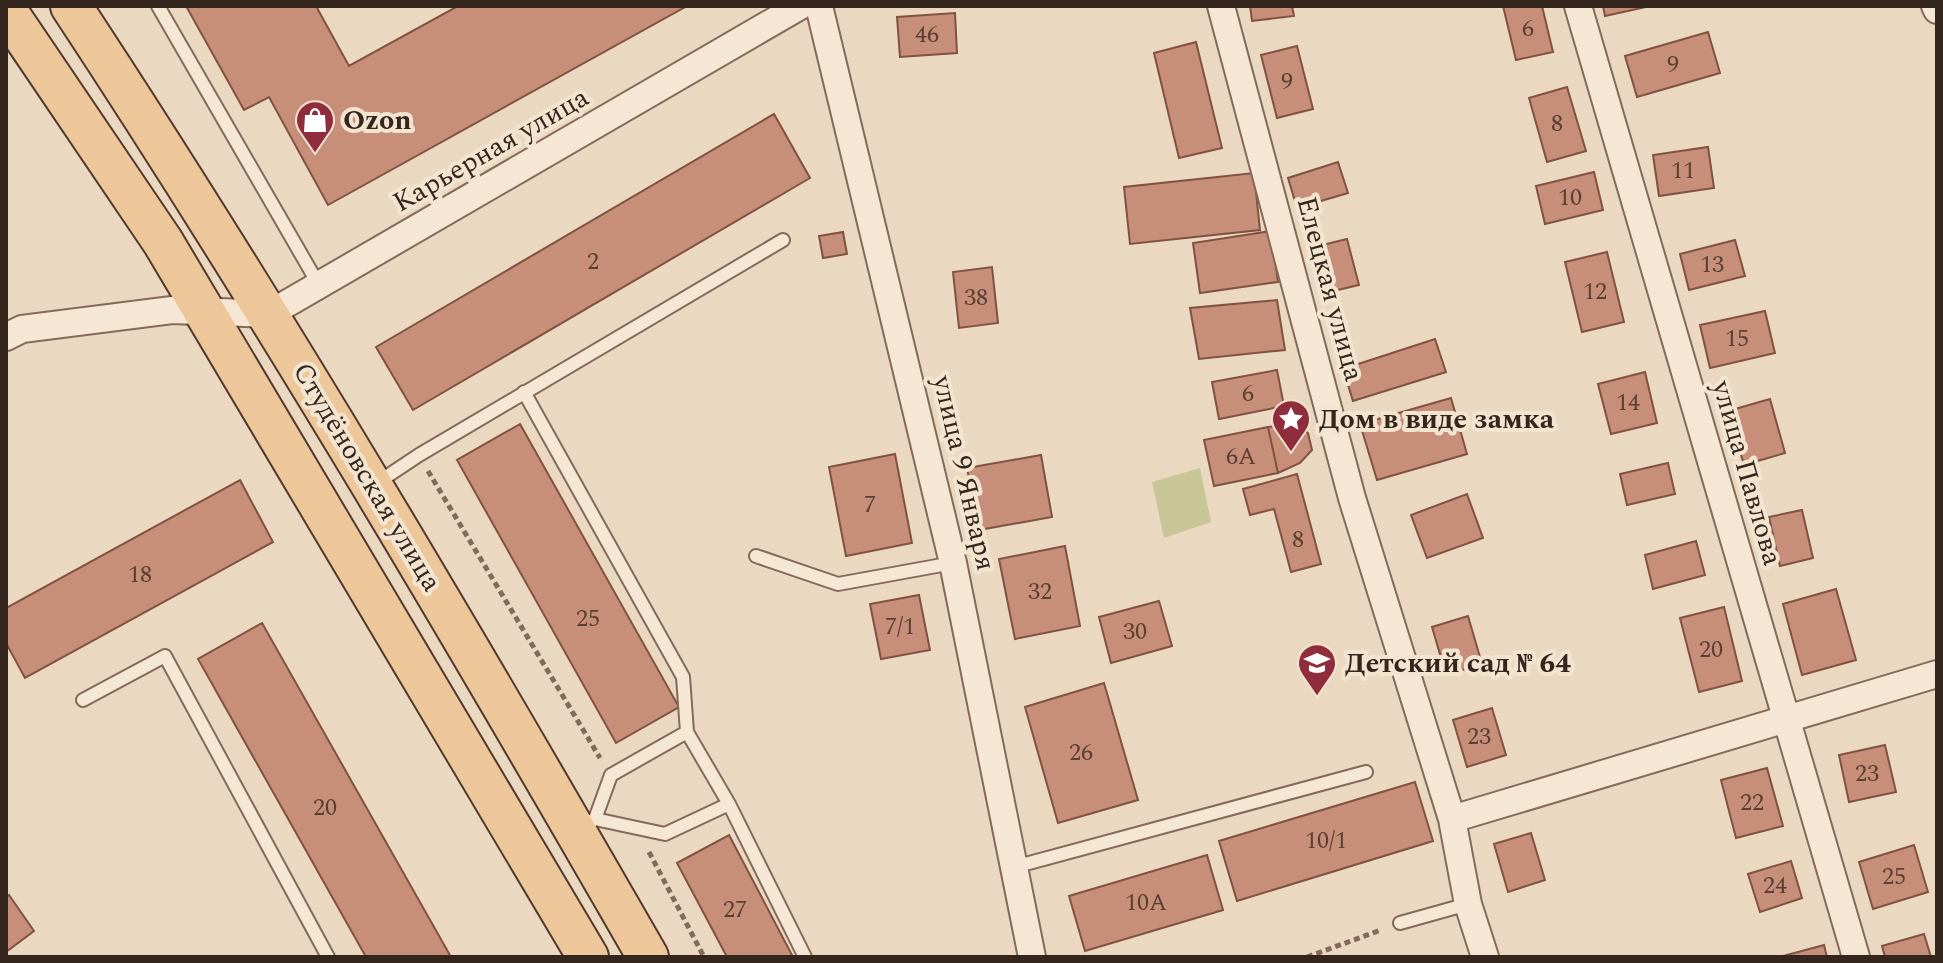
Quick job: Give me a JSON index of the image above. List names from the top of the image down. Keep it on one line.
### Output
{"streets":{"main road":["Студёновская улица"],"street":["Карьерная улица","Елецкая улица","улица 9 Января","улица Павлова"]},"crossings":[["Карьерная улица","Студёновская улица"]],"places":{"shop":["Ozon"],"place":["Дом в виде замка"],"school or university":["Детский сад № 64"]},"house_numbers":["6","46","9","9","8","11","10","2","13","12","38","15","6","14","6А","7","8","18","32","25","7/1","30","20","23","26","23","22","20","10/1","25","24","10А","27"]}
